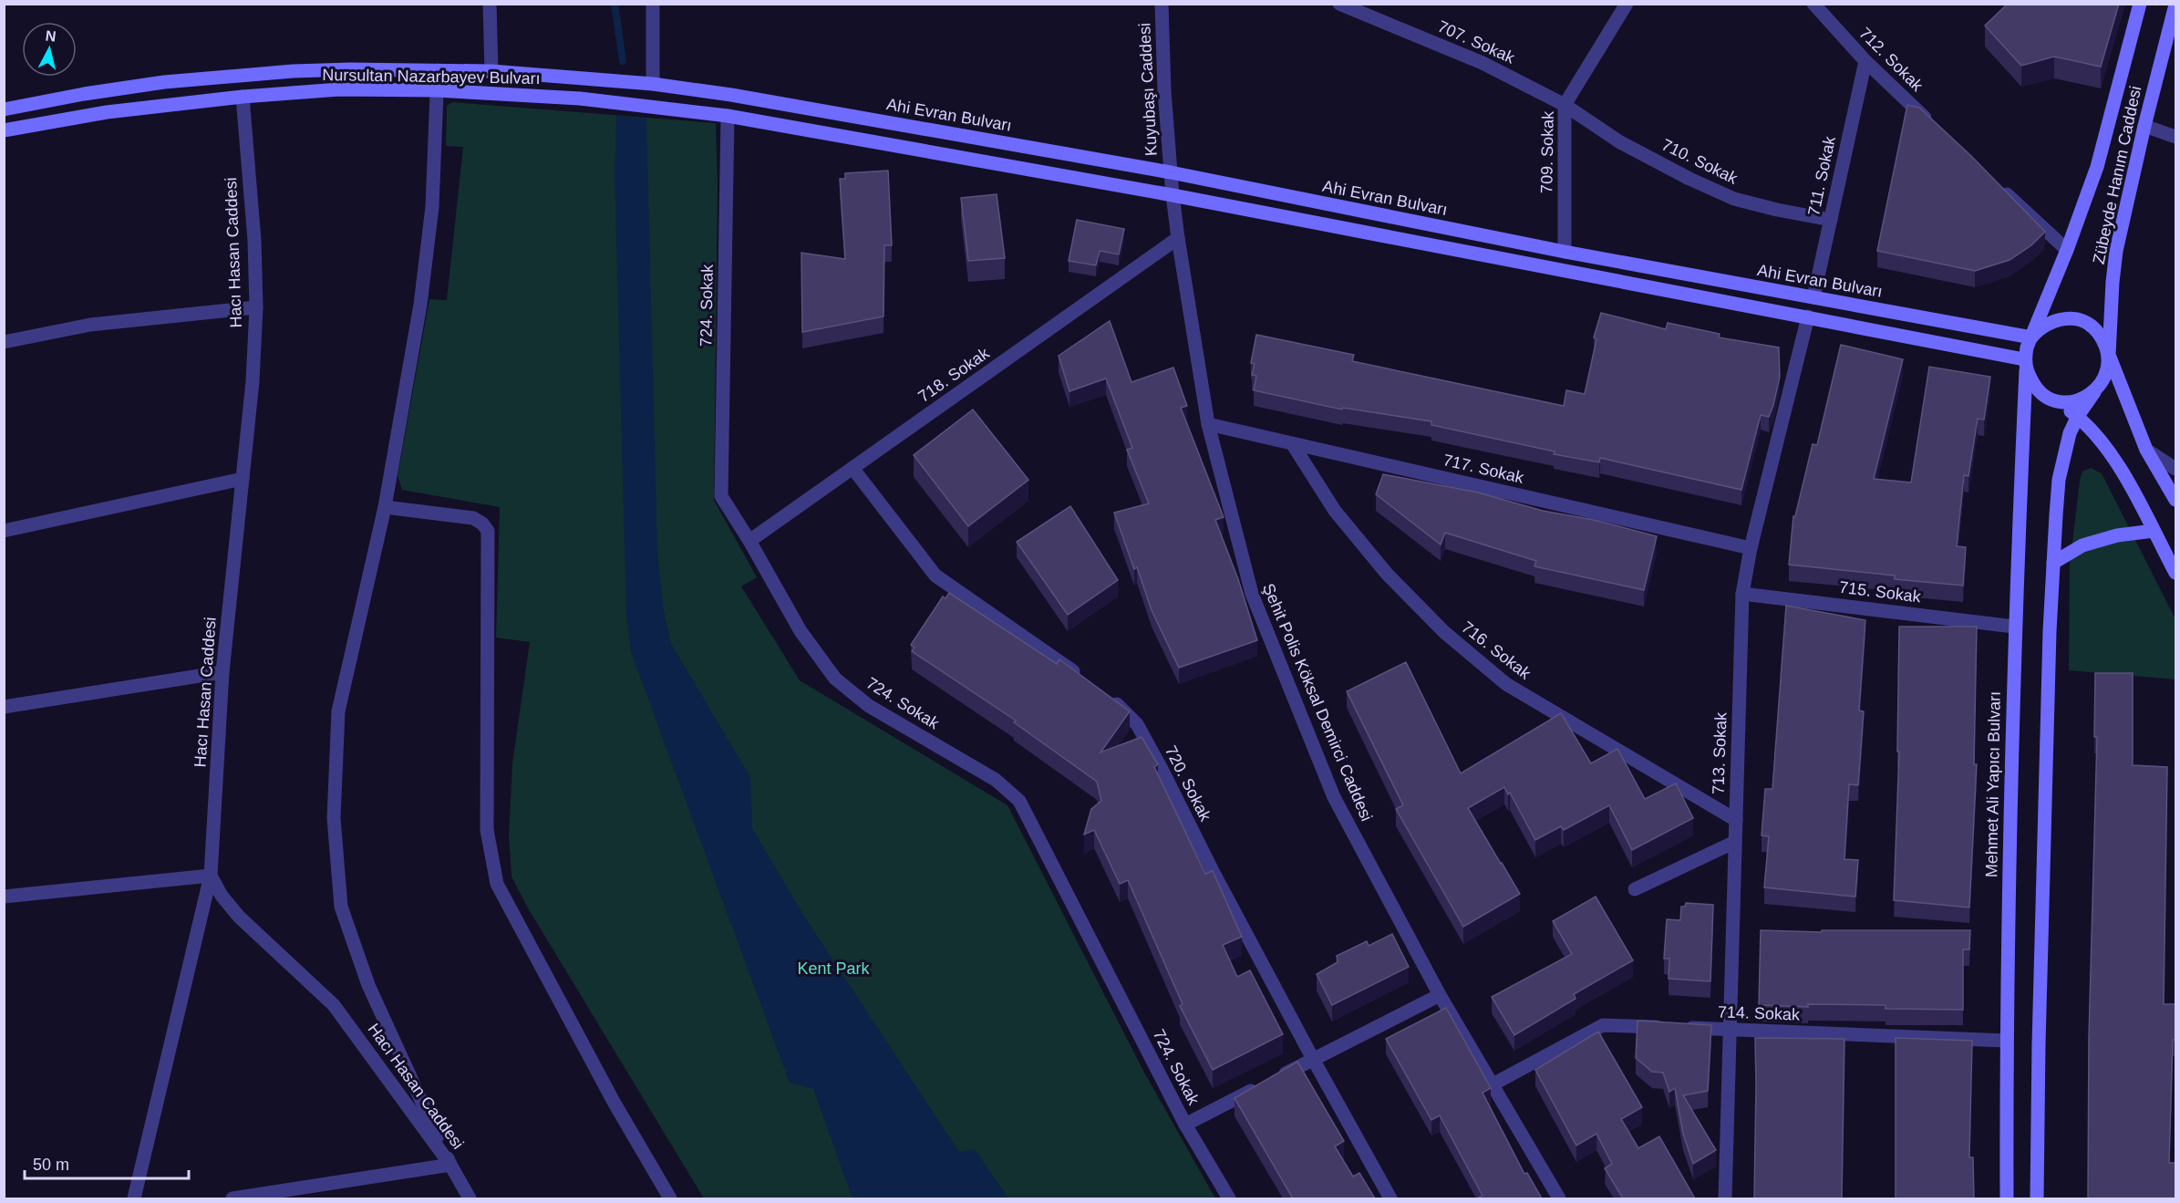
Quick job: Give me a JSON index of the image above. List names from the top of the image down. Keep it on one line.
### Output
{"streets":{"main road":["Nursultan Nazarbayev Bulvarı","Ahi Evran Bulvarı","Zübeyde Hanım Caddesi","Mehmet Ali Yapıcı Bulvarı"],"street":["707. Sokak","712. Sokak","Kuyubaşı Caddesi","709. Sokak","710. Sokak","711. Sokak","Hacı Hasan Caddesi","724. Sokak","718. Sokak","717. Sokak","715. Sokak","716. Sokak","Şehit Polis Köksal Demirci Caddesi","713. Sokak","720. Sokak","714. Sokak"]},"crossings":[["707. Sokak","709. Sokak"],["707. Sokak","710. Sokak"],["712. Sokak","711. Sokak"],["Nursultan Nazarbayev Bulvarı","Ahi Evran Bulvarı"],["Nursultan Nazarbayev Bulvarı","Hacı Hasan Caddesi"],["Nursultan Nazarbayev Bulvarı","724. Sokak"],["Kuyubaşı Caddesi","Ahi Evran Bulvarı"],["Kuyubaşı Caddesi","Şehit Polis Köksal Demirci Caddesi"],["Ahi Evran Bulvarı","709. Sokak"],["Ahi Evran Bulvarı","Zübeyde Hanım Caddesi"],["Ahi Evran Bulvarı","711. Sokak"],["Ahi Evran Bulvarı","Şehit Polis Köksal Demirci Caddesi"],["Ahi Evran Bulvarı","Mehmet Ali Yapıcı Bulvarı"],["709. Sokak","710. Sokak"],["710. Sokak","711. Sokak"],["Zübeyde Hanım Caddesi","Mehmet Ali Yapıcı Bulvarı"],["724. Sokak","718. Sokak"],["718. Sokak","Şehit Polis Köksal Demirci Caddesi"],["717. Sokak","716. Sokak"],["717. Sokak","Şehit Polis Köksal Demirci Caddesi"],["717. Sokak","713. Sokak"],["715. Sokak","713. Sokak"],["715. Sokak","Mehmet Ali Yapıcı Bulvarı"],["716. Sokak","713. Sokak"],["Şehit Polis Köksal Demirci Caddesi","714. Sokak"],["713. Sokak","714. Sokak"],["Mehmet Ali Yapıcı Bulvarı","714. Sokak"]],"parks":["Kent Park"],"scale_bar":"50 m","north":"top"}
